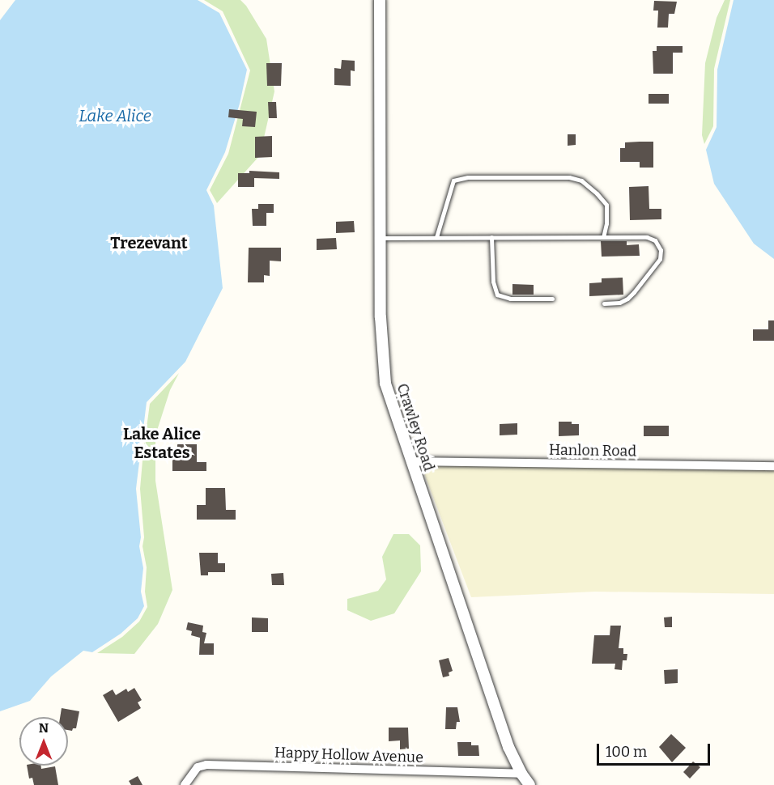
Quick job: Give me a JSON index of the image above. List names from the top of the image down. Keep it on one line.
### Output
{"streets":{"street":["Crawley Road","Hanlon Road","Happy Hollow Avenue"]},"crossings":[["Crawley Road","Hanlon Road"],["Crawley Road","Happy Hollow Avenue"]],"districts":["Trezevant","Lake Alice Estates"],"water":["Lake Alice"],"scale_bar":"100 m","north":"top"}
